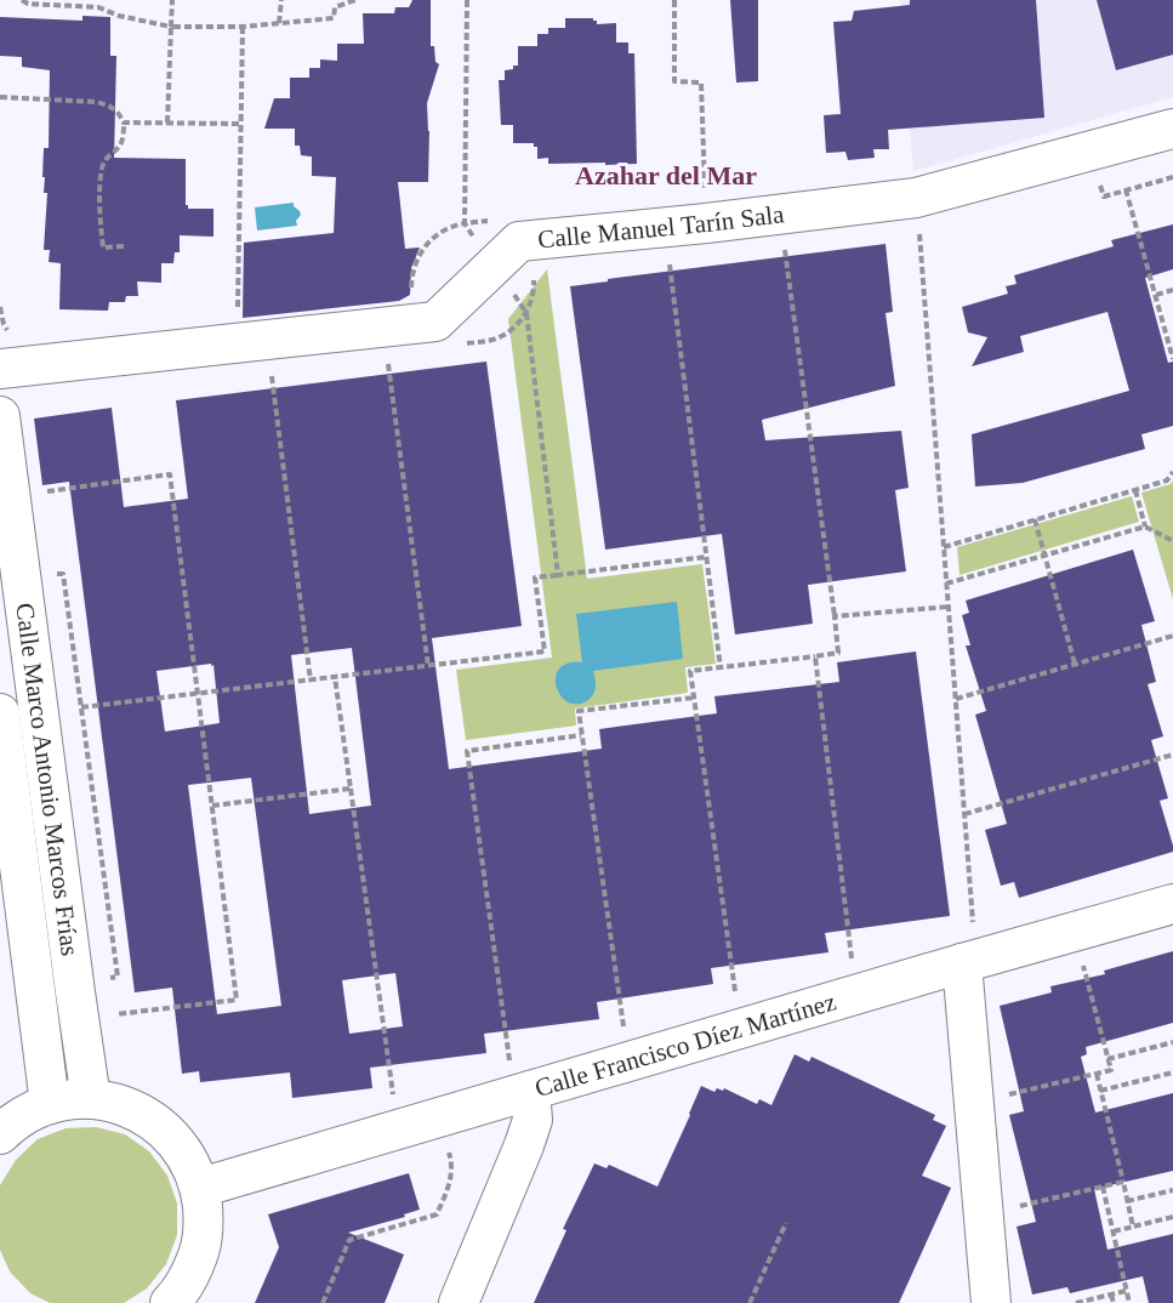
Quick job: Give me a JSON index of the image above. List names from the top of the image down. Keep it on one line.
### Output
{"streets":{"street":["Calle Manuel Tarín Sala","Calle Marco Antonio Marcos Frías","Calle Francisco Díez Martínez"]},"districts":["Azahar del Mar"]}
